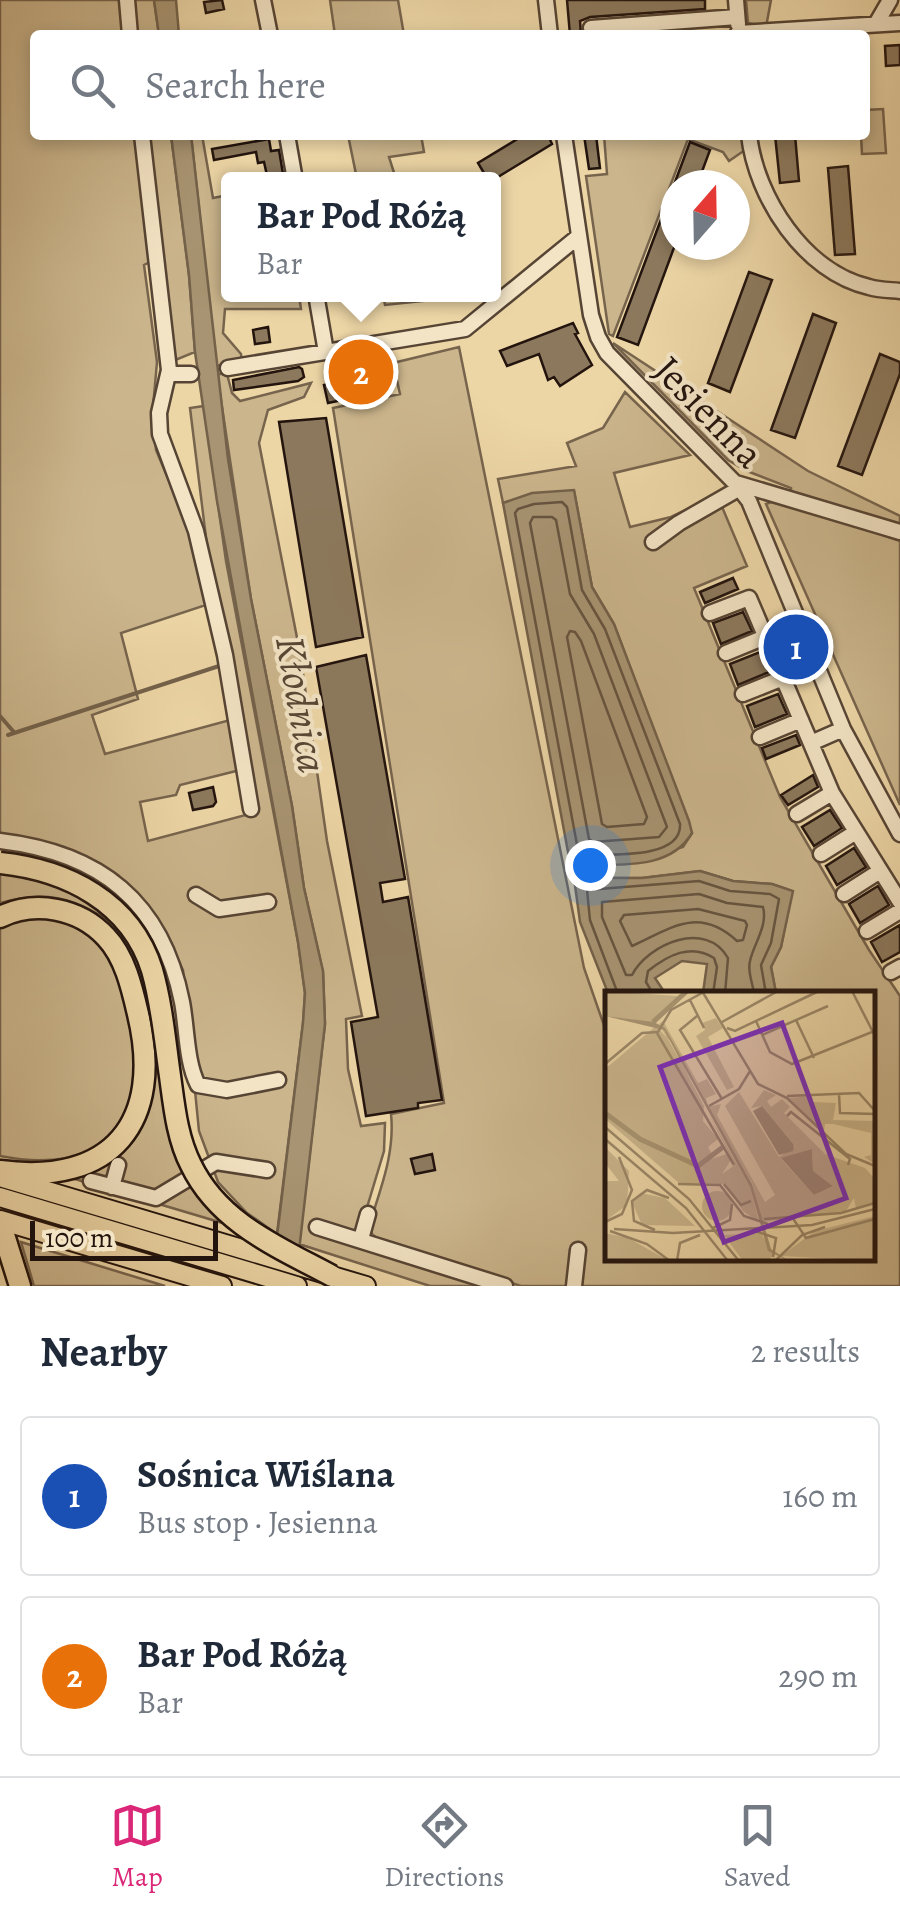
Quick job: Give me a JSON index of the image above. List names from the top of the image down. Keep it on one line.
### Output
{"streets":{"street":["Jesienna"]},"water":["Kłodnica"],"scale_bar":"100 m","north":"top","page":{"search":"Search here","popup":["Bar Pod Różą","Bar"],"pins":["2","1"],"scale":"100 m","heading":["Nearby","2 results"],"list":[{"mark":"1","name":"Sośnica Wiślana","note":"Bus stop · Jesienna","value":"160 m"},{"mark":"2","name":"Bar Pod Różą","note":"Bar","value":"290 m"}],"nav":["Map","Directions","Saved"]}}
